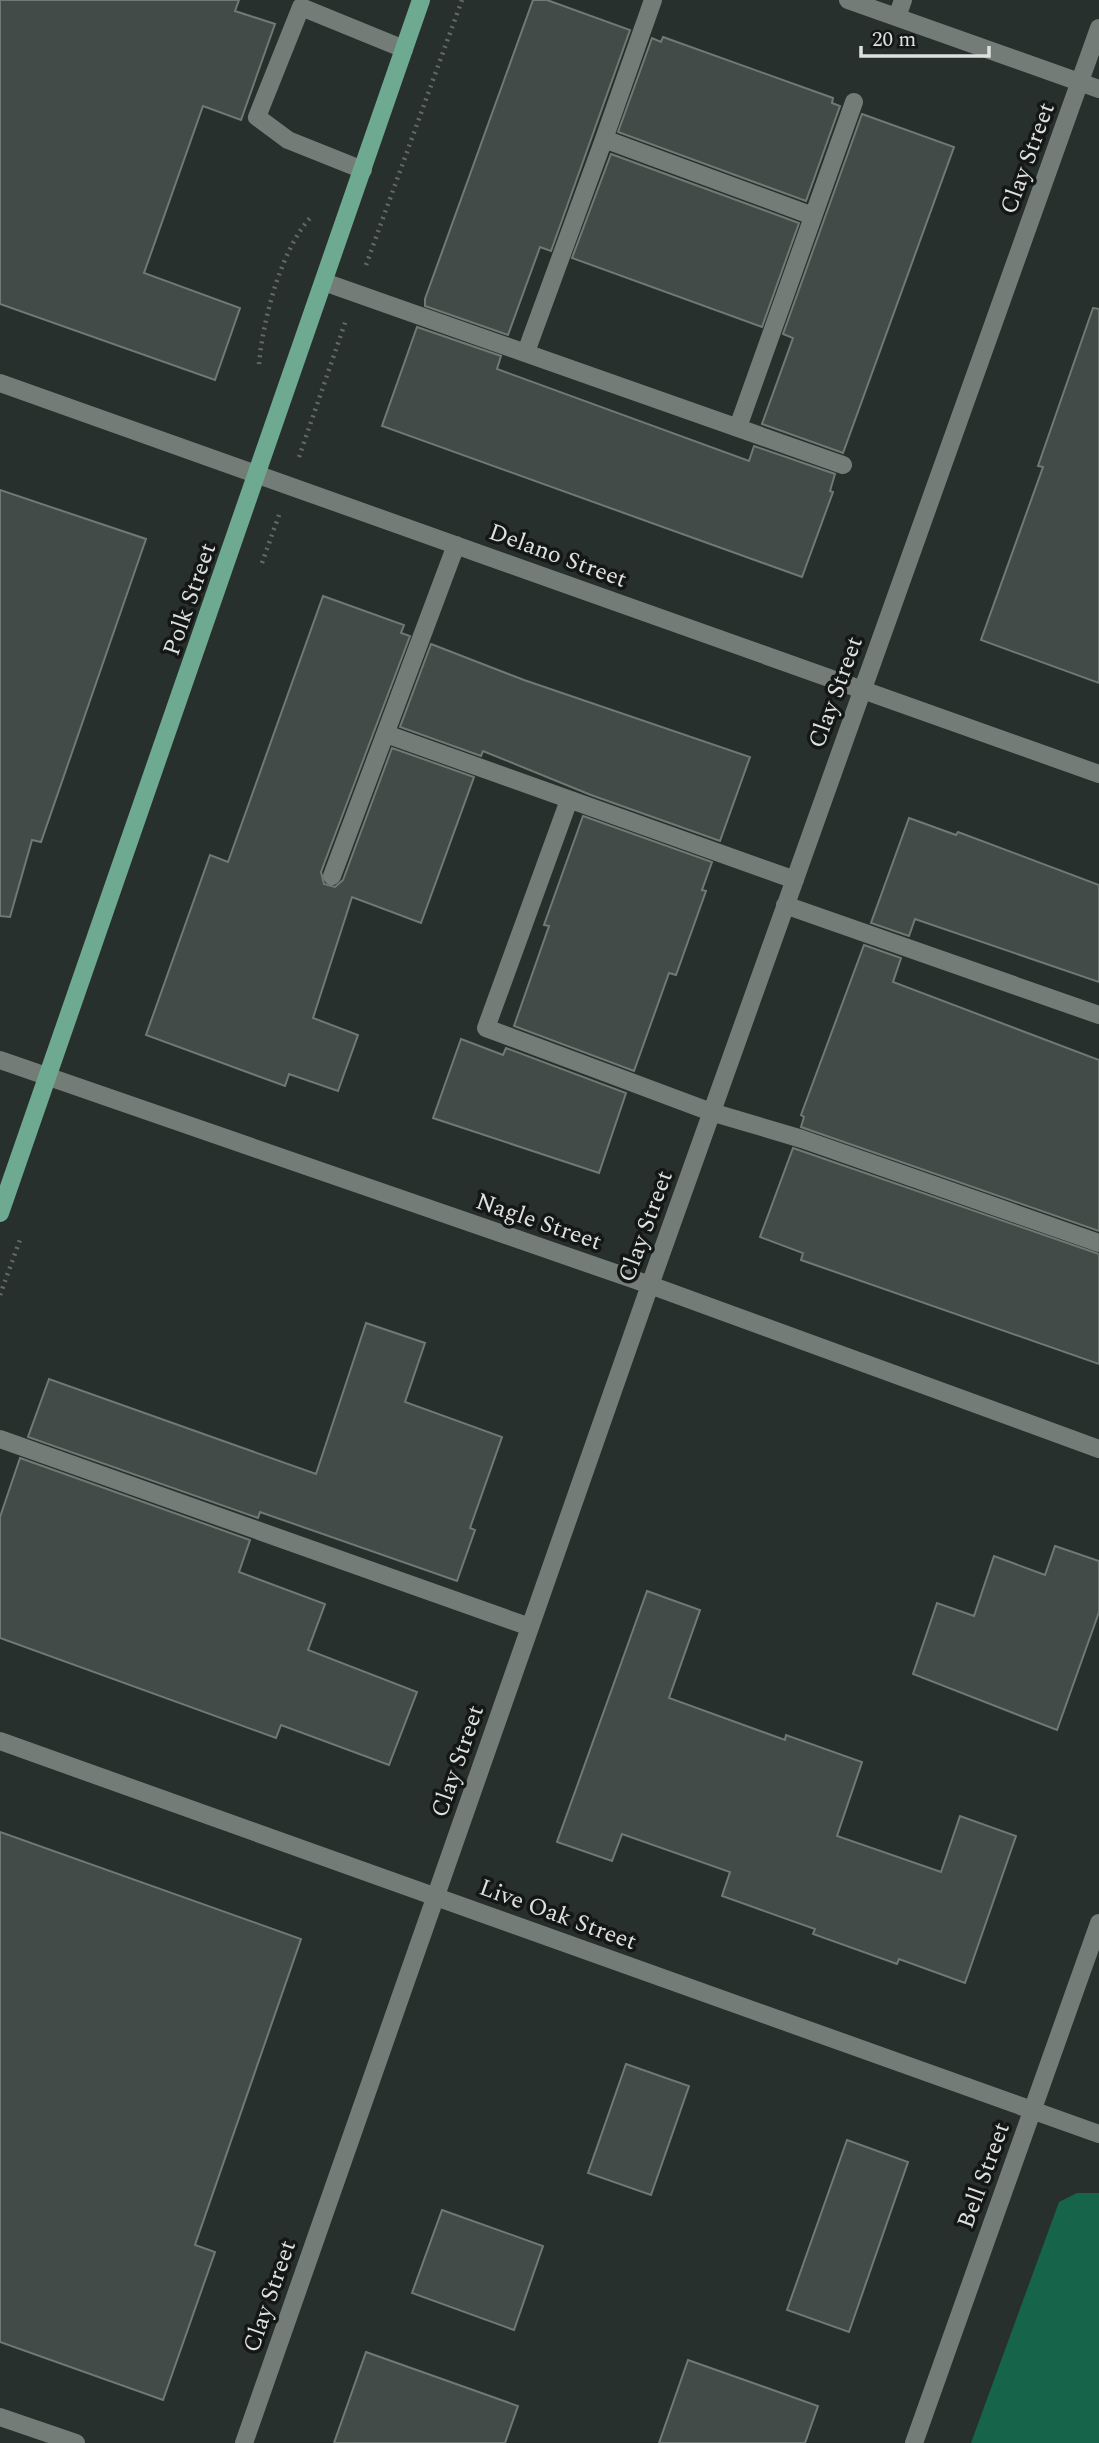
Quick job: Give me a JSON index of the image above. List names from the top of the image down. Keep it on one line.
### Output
{"streets":{"main road":["Polk Street"],"street":["Clay Street","Delano Street","Nagle Street","Live Oak Street","Bell Street"]},"crossings":[["Clay Street","Delano Street"],["Clay Street","Nagle Street"],["Clay Street","Live Oak Street"],["Delano Street","Polk Street"],["Polk Street","Nagle Street"],["Live Oak Street","Bell Street"]],"scale_bar":"20 m"}
